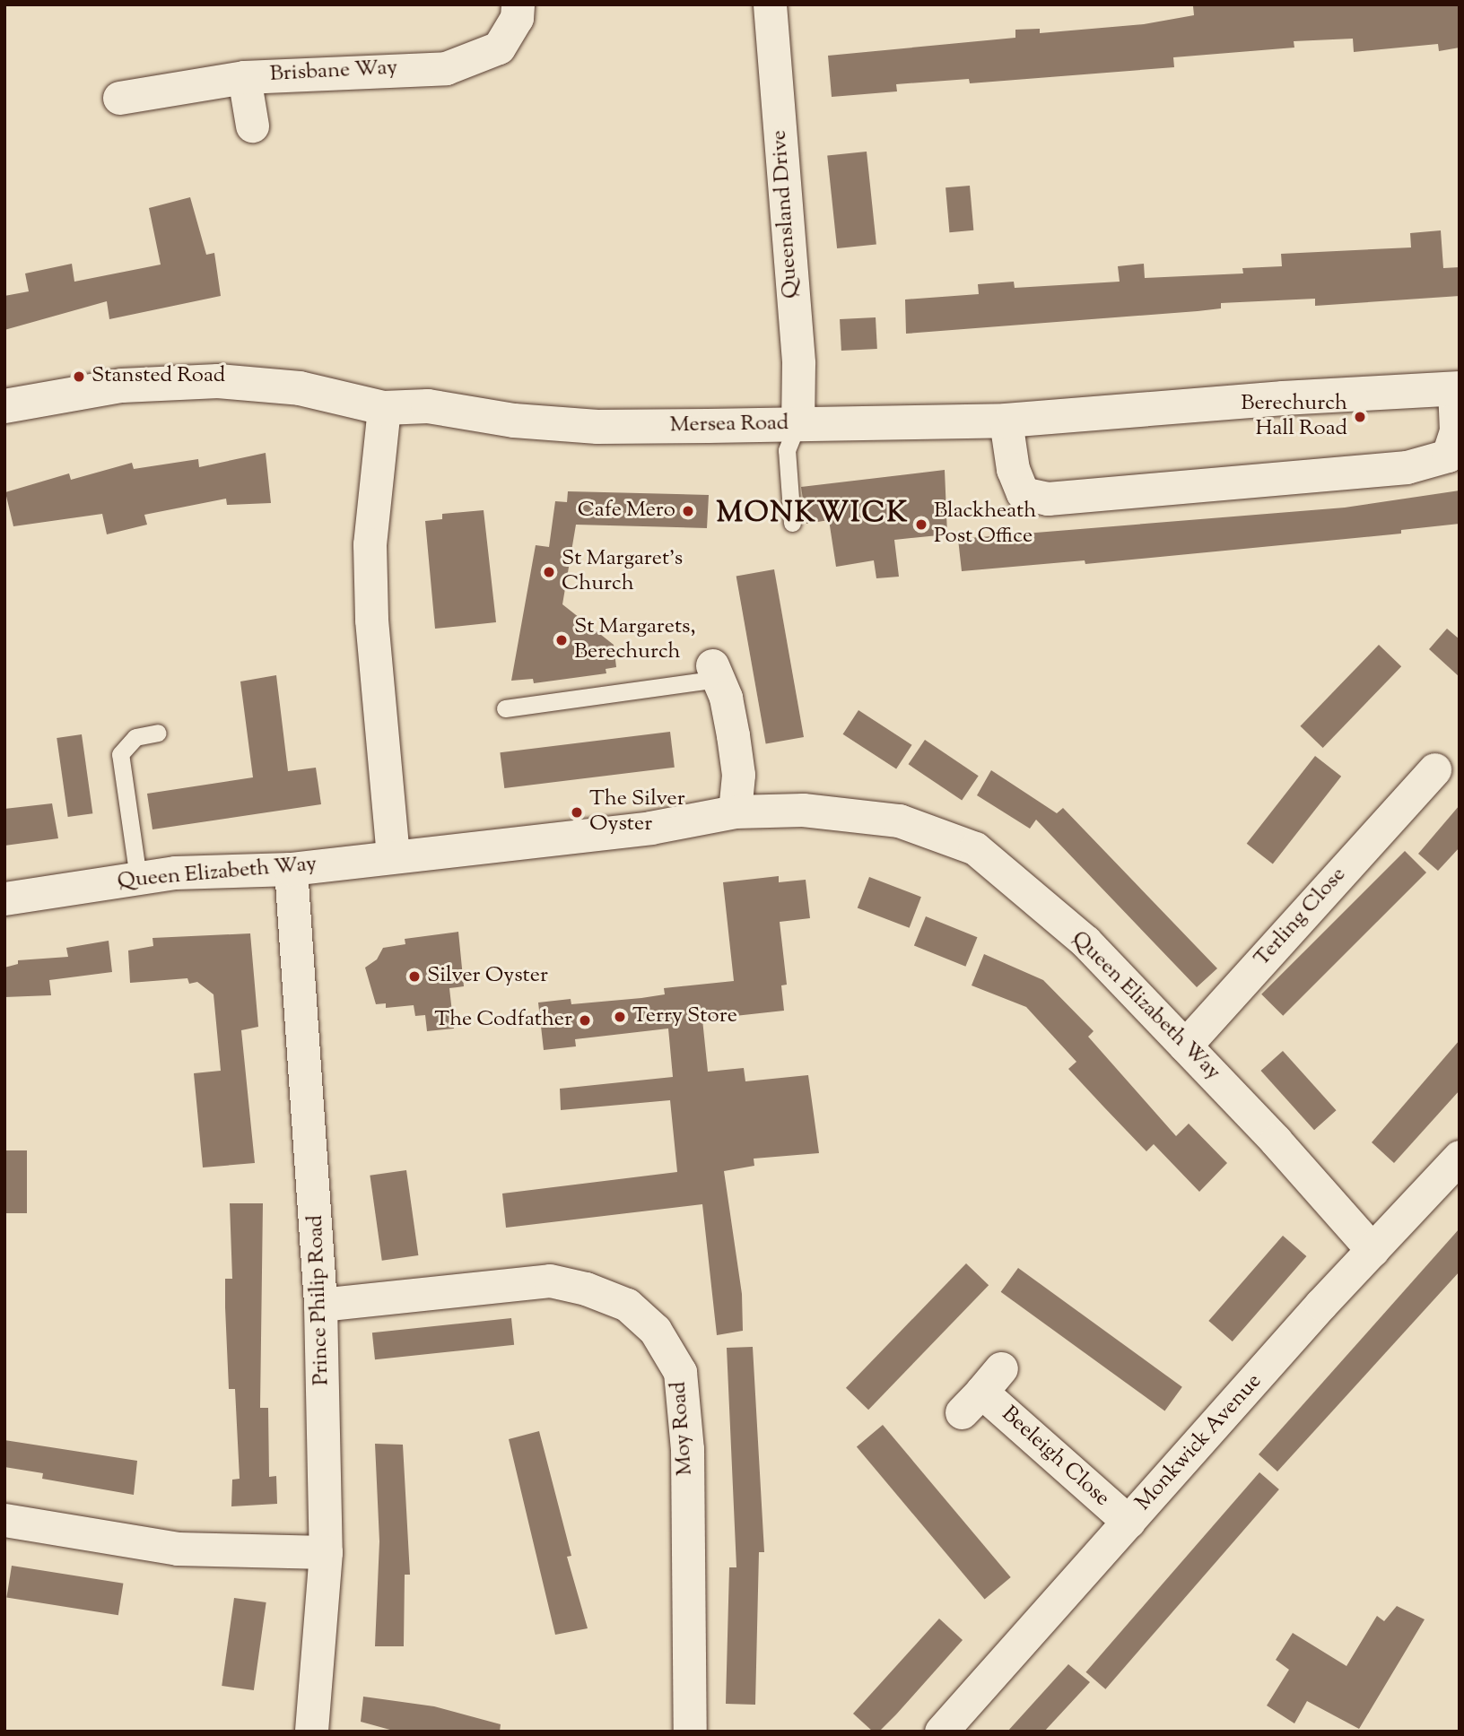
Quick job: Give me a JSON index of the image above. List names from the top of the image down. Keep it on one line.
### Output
{"streets":{"main road":["Mersea Road"],"street":["Brisbane Way","Queensland Drive","Queen Elizabeth Way","Terling Close","Prince Philip Road","Moy Road","Monkwick Avenue","Beeleigh Close"]},"crossings":[["Queensland Drive","Mersea Road"],["Queen Elizabeth Way","Terling Close"],["Queen Elizabeth Way","Prince Philip Road"],["Queen Elizabeth Way","Monkwick Avenue"],["Prince Philip Road","Moy Road"],["Monkwick Avenue","Beeleigh Close"]],"districts":["MONKWICK"],"places":["Stansted Road","Berechurch Hall Road","Cafe Mero","Blackheath Post Office","St Margaret's Church","St Margarets, Berechurch","The Silver Oyster","Silver Oyster","Terry Store","The Codfather"]}
